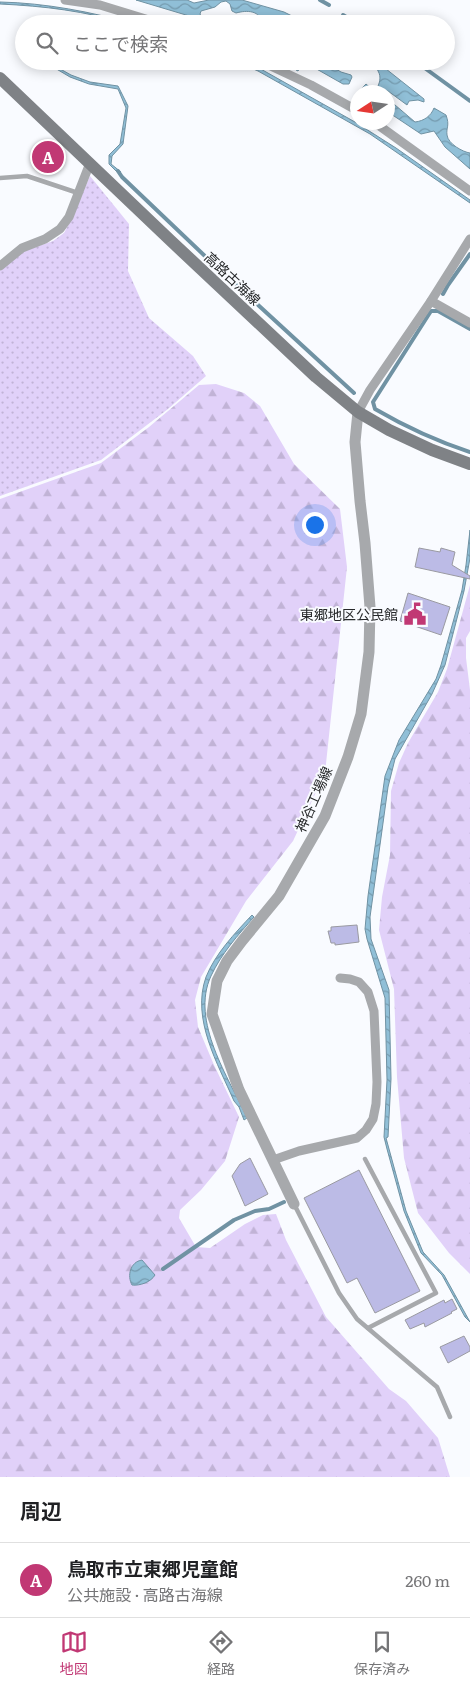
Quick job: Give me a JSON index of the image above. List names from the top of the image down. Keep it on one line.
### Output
{"streets":{"main road":["高路古海線"],"street":["神谷工場線"]},"crossings":[["高路古海線","神谷工場線"]],"places":{"public building":["東郷地区公民館"]},"north":"left","page":{"search":"ここで検索","pins":"A","heading":"周辺","list":[{"mark":"A","name":"鳥取市立東郷児童館","note":"公共施設 · 高路古海線","value":"260 m"}],"nav":["地図","経路","保存済み"]}}
